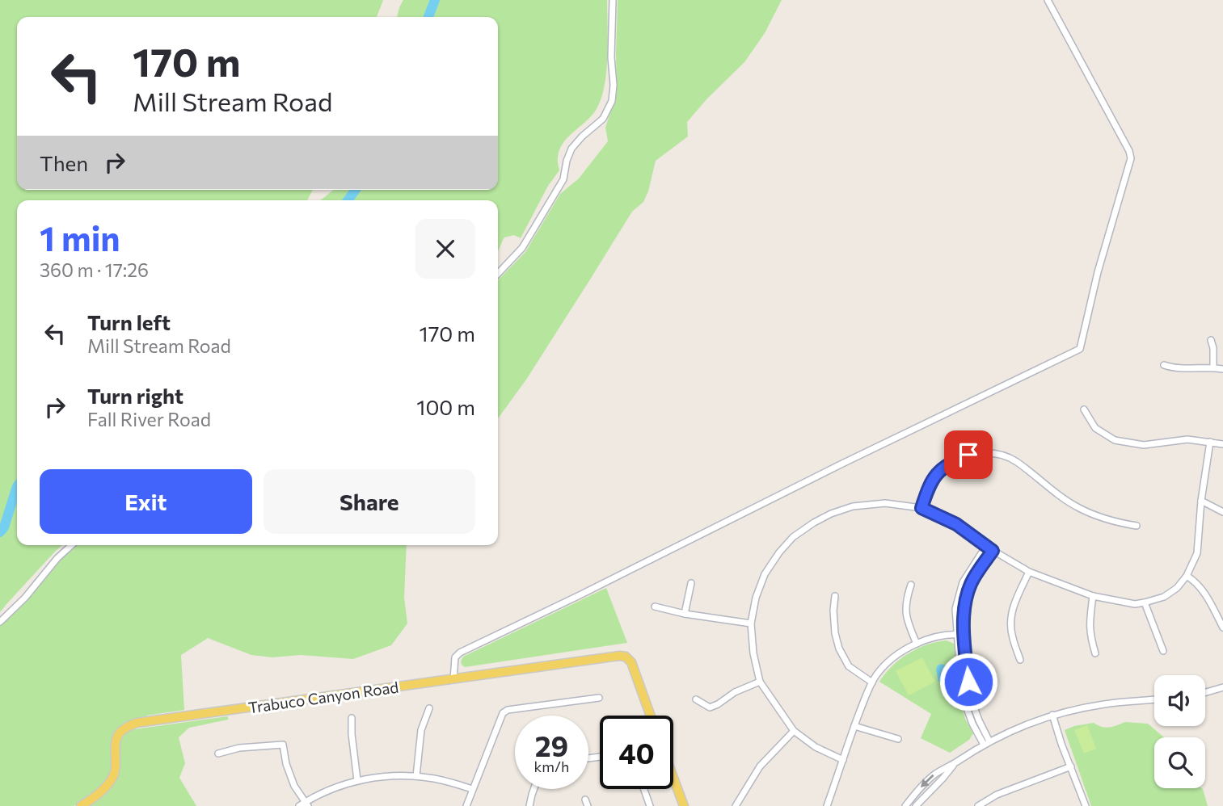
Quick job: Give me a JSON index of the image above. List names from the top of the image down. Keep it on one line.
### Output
{"streets":{"main road":["Trabuco Canyon Road"]},"page":{"turn":["170 m","Mill Stream Road"],"then":"Then","heading":["1 min","360 m · 17:26"],"list":[{"name":"Turn left","note":"Mill Stream Road","value":"170 m"},{"name":"Turn right","note":"Fall River Road","value":"100 m"}],"buttons":["Exit","Share"],"speed":"29 km/h","limit":"40"}}
